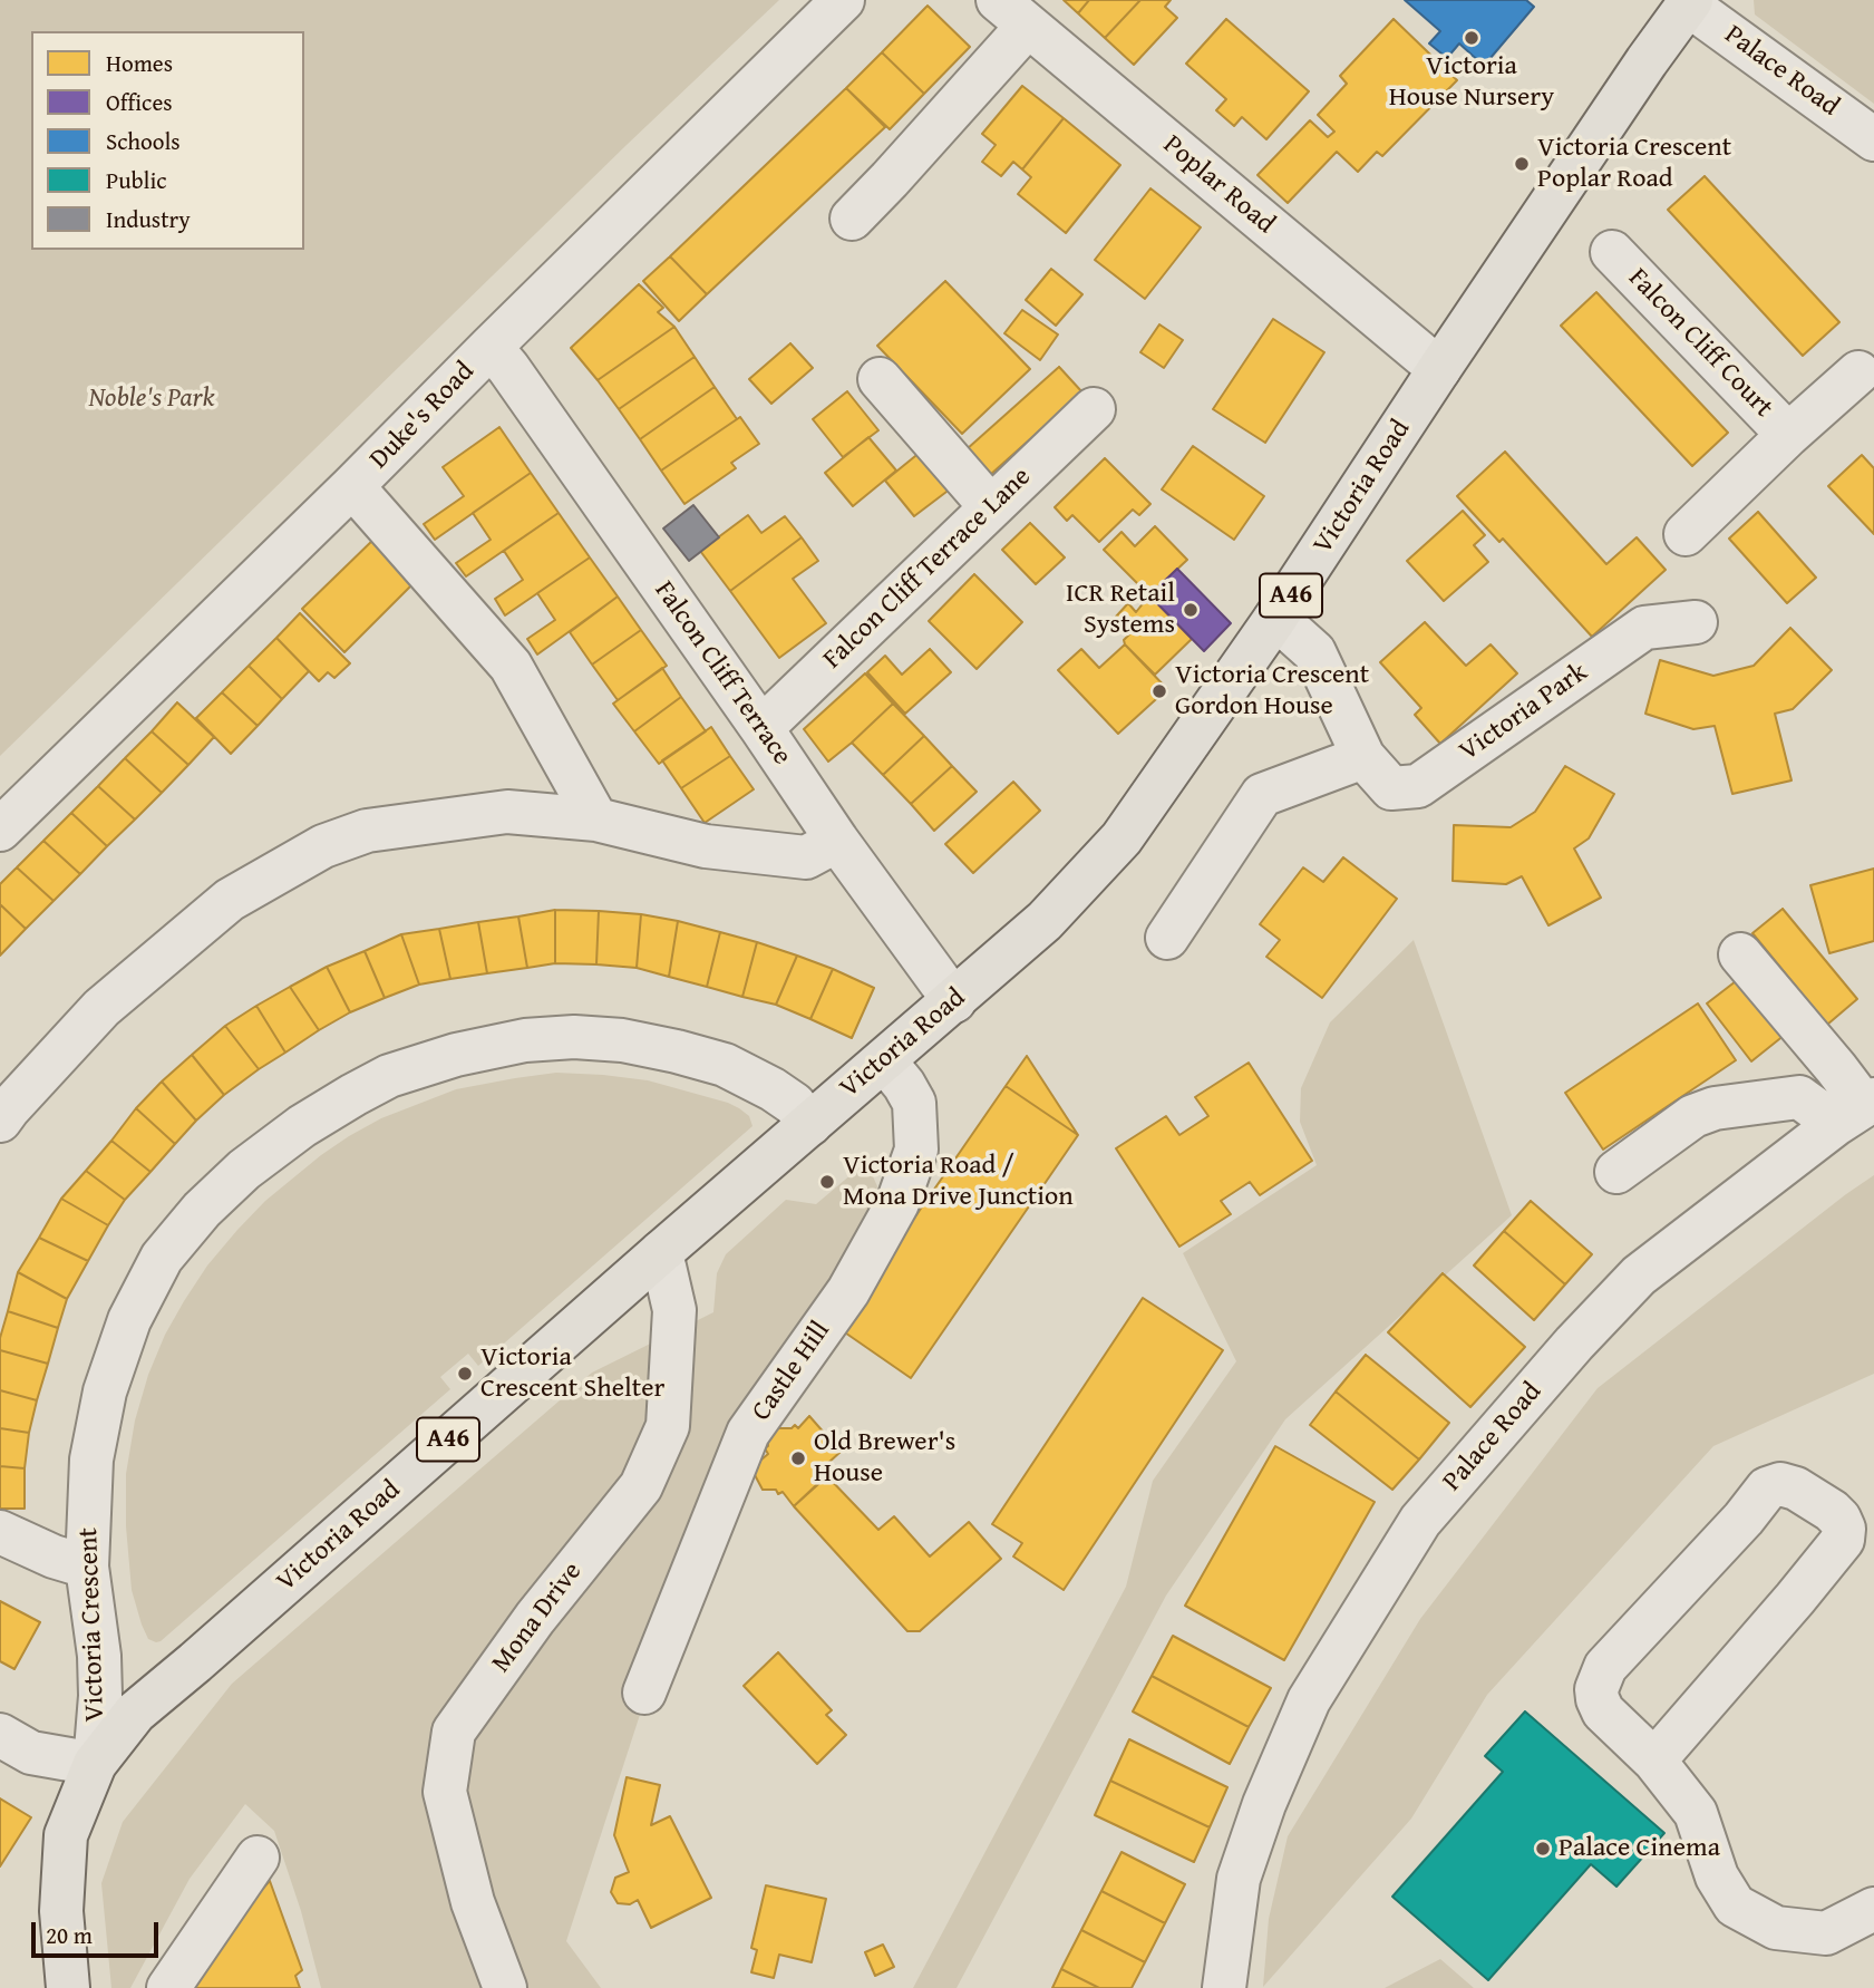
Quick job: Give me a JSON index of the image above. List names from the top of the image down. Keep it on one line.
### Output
{"streets":{"main road":["Victoria Road","A46"],"street":["Palace Road","Poplar Road","Falcon Cliff Court","Duke's Road","Falcon Cliff Terrace Lane","Falcon Cliff Terrace","Victoria Park","Castle Hill","Mona Drive","Victoria Crescent"]},"crossings":[["Palace Road","Victoria Road"],["Poplar Road","Victoria Road"],["Duke's Road","Falcon Cliff Terrace"],["Victoria Road","Falcon Cliff Terrace"],["Victoria Road","Victoria Park"],["Victoria Road","Castle Hill"],["Victoria Road","Mona Drive"],["Victoria Road","Victoria Crescent"],["Falcon Cliff Terrace Lane","Falcon Cliff Terrace"]],"parks":["Noble's Park"],"places":["Victoria House Nursery","Victoria Crescent Poplar Road","ICR Retail Systems","Victoria Crescent Gordon House","Victoria Road / Mona Drive Junction","Victoria Crescent Shelter","Old Brewer's House","Palace Cinema"],"legend":["Homes","Offices","Schools","Public","Industry"],"scale_bar":"20 m"}
